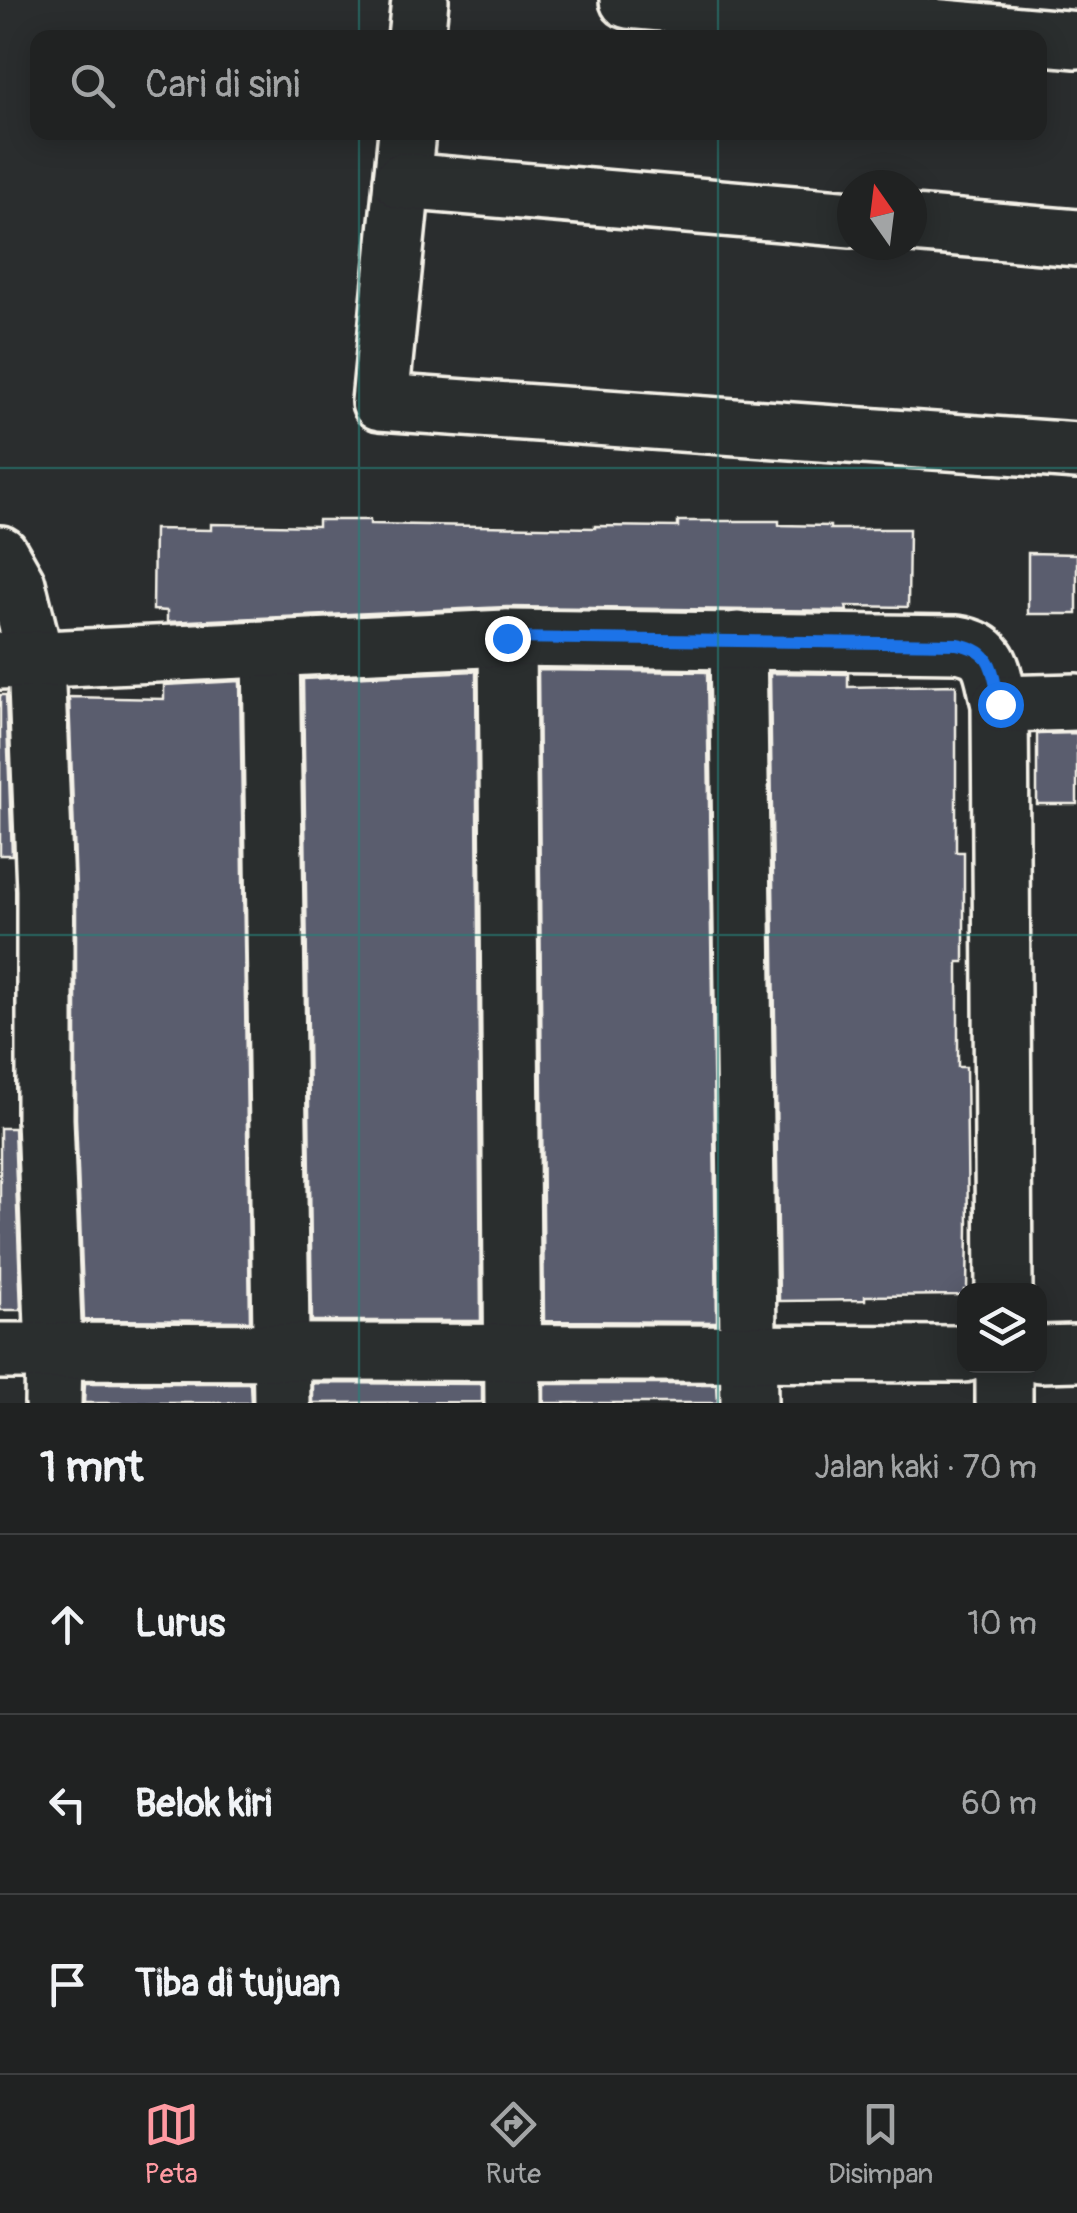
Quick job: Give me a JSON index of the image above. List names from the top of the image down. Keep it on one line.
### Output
{"north":"top","page":{"search":"Cari di sini","heading":["1 mnt","Jalan kaki · 70 m"],"list":[["Lurus","10 m"],["Belok kiri","60 m"],"Tiba di tujuan"],"nav":["Peta","Rute","Disimpan"]}}
